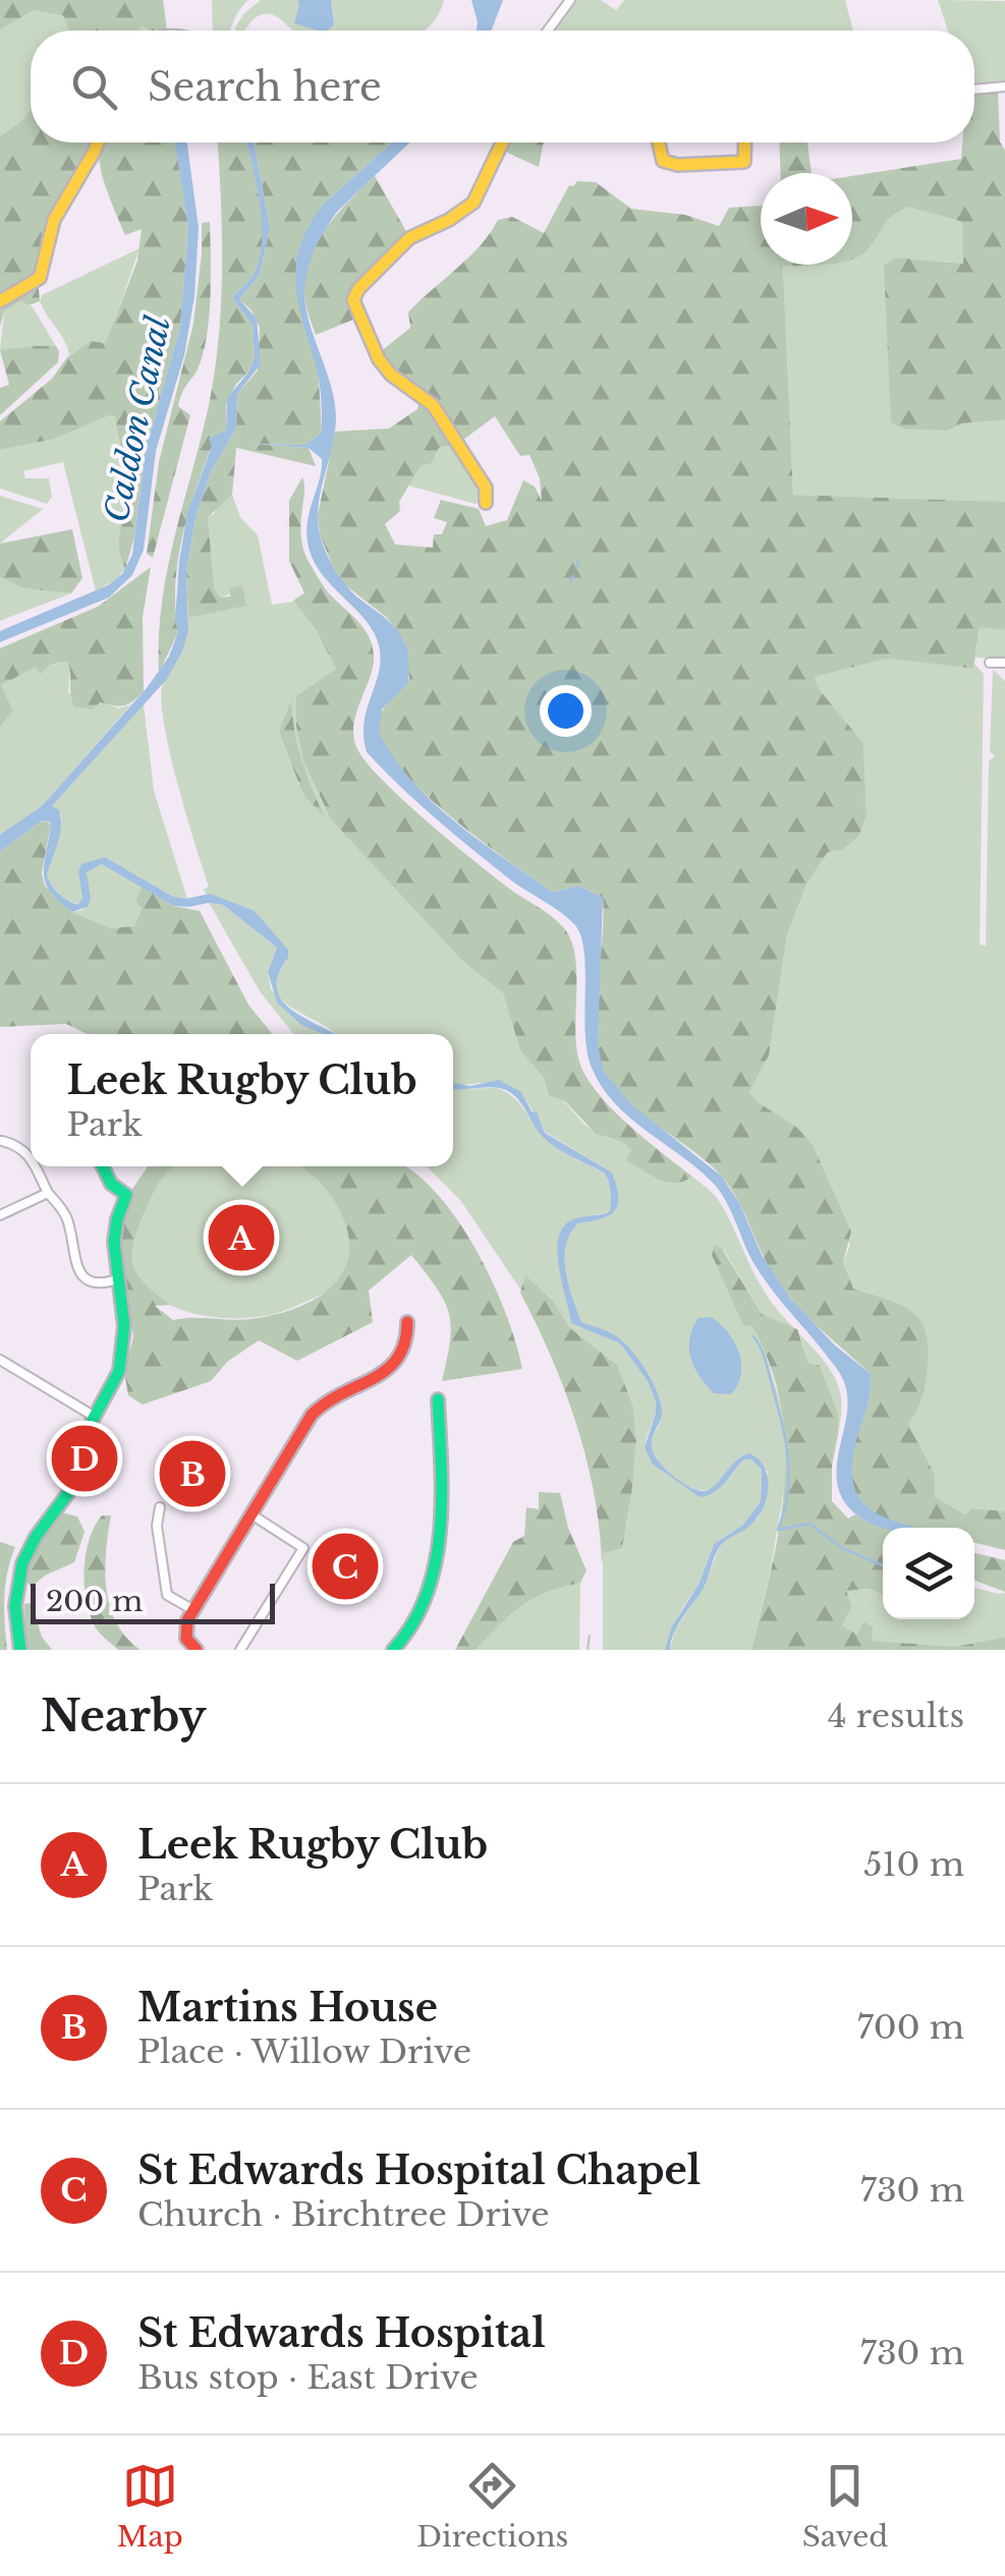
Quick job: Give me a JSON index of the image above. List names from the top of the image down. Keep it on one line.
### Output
{"water":["Caldon Canal"],"scale_bar":"200 m","north":"right","page":{"search":"Search here","popup":["Leek Rugby Club","Park"],"pins":["A","D","B","C"],"scale":"200 m","heading":["Nearby","4 results"],"list":[{"mark":"A","name":"Leek Rugby Club","note":"Park","value":"510 m"},{"mark":"B","name":"Martins House","note":"Place · Willow Drive","value":"700 m"},{"mark":"C","name":"St Edwards Hospital Chapel","note":"Church · Birchtree Drive","value":"730 m"},{"mark":"D","name":"St Edwards Hospital","note":"Bus stop · East Drive","value":"730 m"}],"nav":["Map","Directions","Saved"]}}
